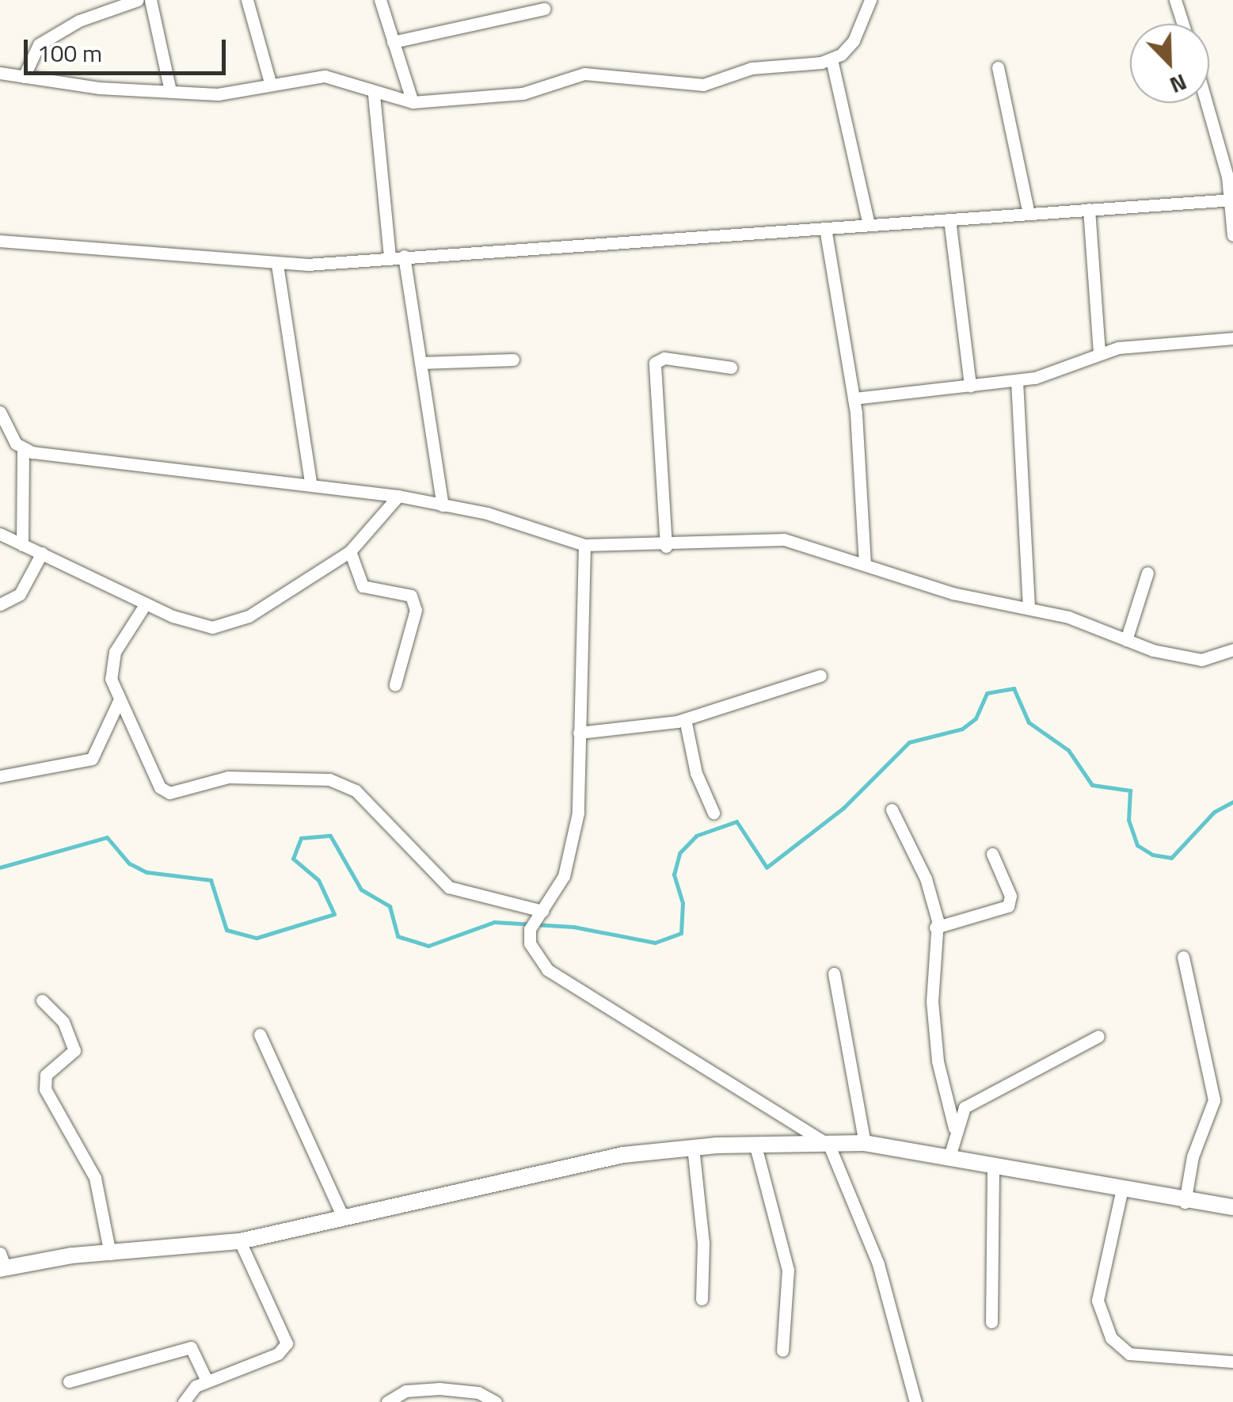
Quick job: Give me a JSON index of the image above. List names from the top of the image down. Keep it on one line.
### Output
{"scale_bar":"100 m","north":"bottom right"}
